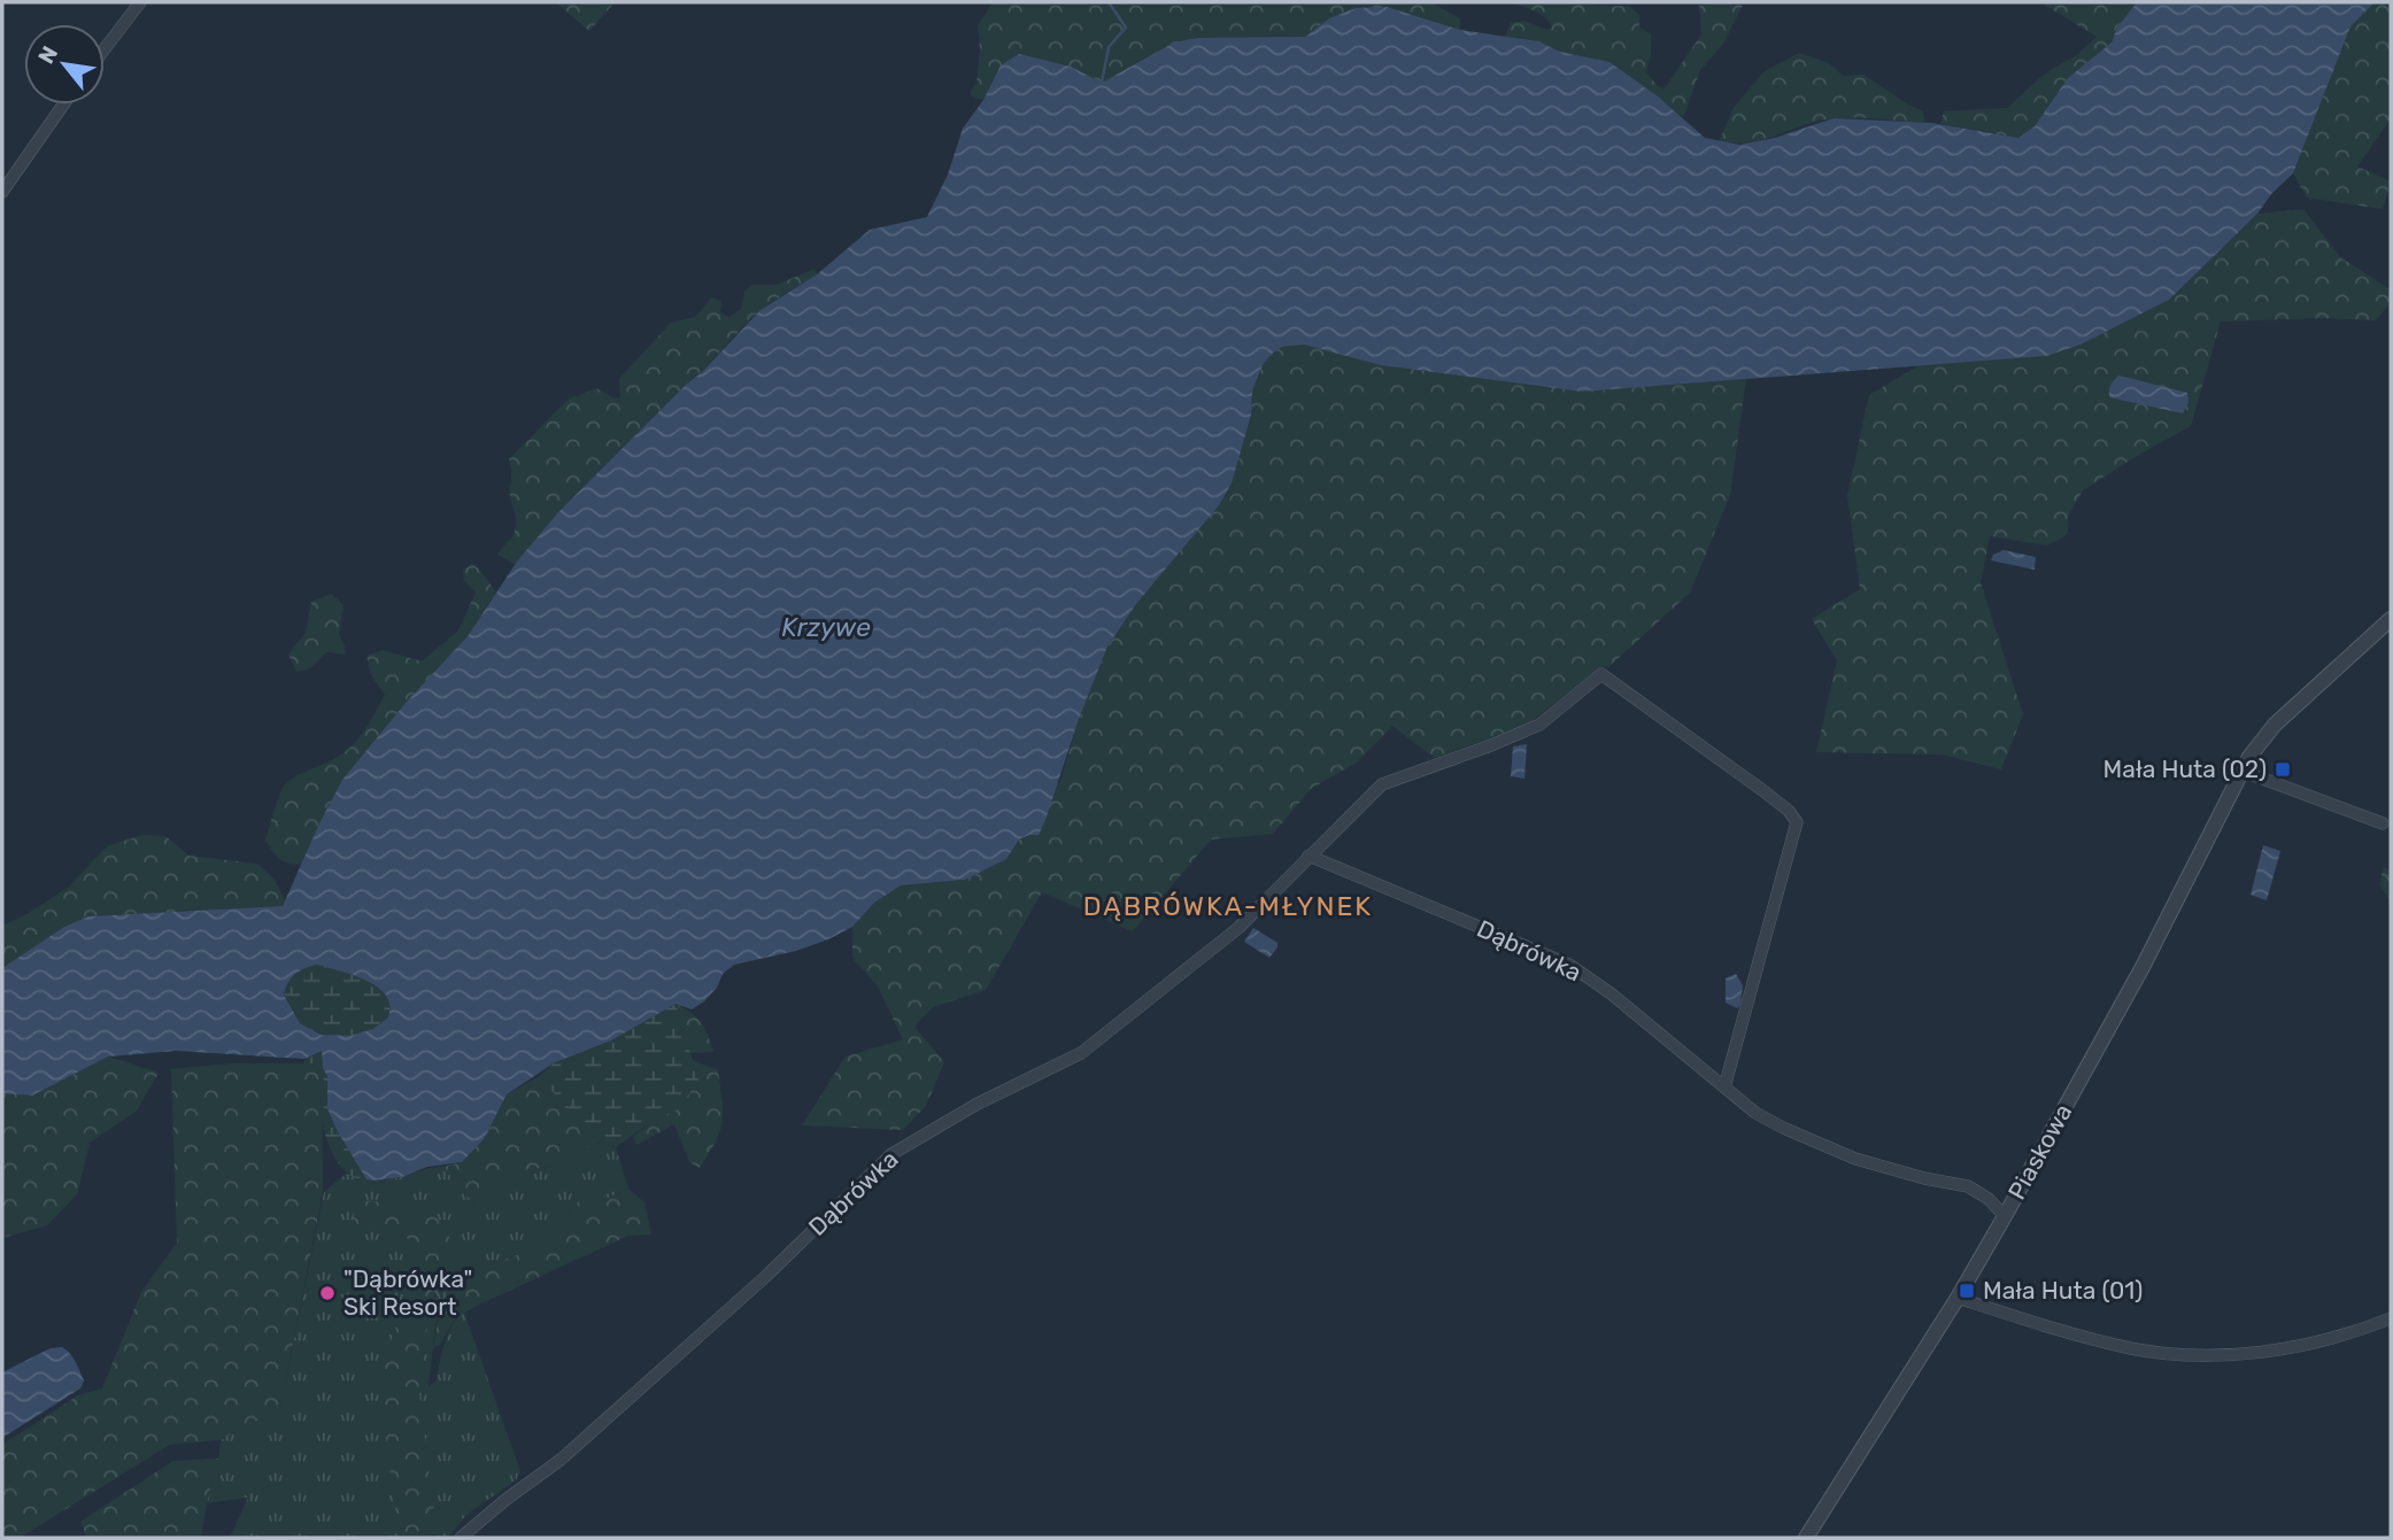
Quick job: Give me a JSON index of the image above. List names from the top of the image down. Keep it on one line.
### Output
{"streets":{"street":["Dąbrówka","Piaskowa"]},"crossings":[["Dąbrówka","Piaskowa"]],"districts":["DĄBRÓWKA-MŁYNEK"],"water":["Krzywe"],"places":{"transit":["Mała Huta (02)","Mała Huta (01)"],"other":["\"Dąbrówka\" Ski Resort"]},"north":"top left"}
